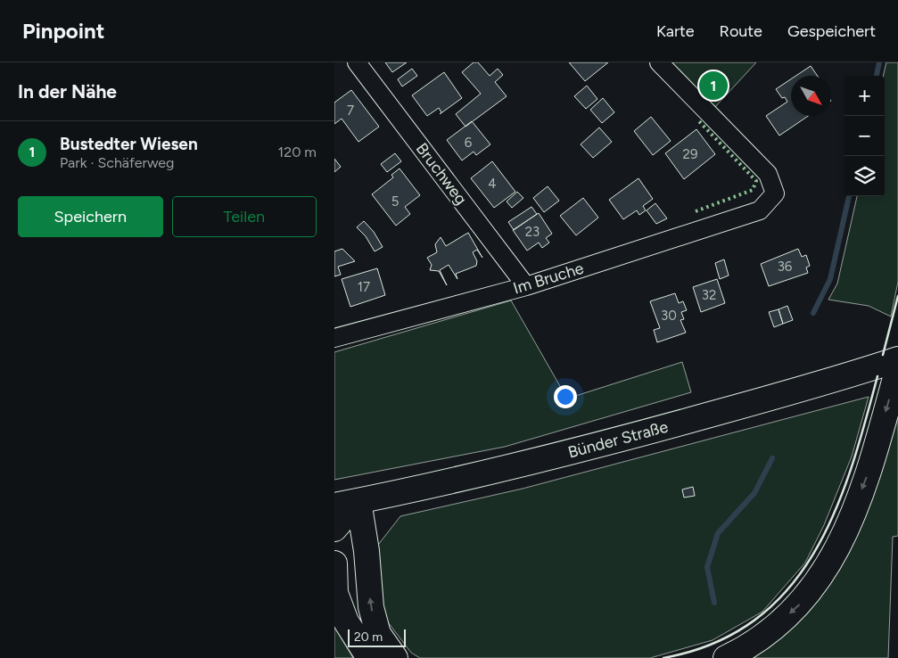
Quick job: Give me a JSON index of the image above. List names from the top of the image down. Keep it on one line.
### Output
{"streets":{"main road":["Bünder Straße"],"street":["Bruchweg","Im Bruche"]},"crossings":[["Bruchweg","Im Bruche"]],"house_numbers":["7","6","29","4","5","23","36","17","32","30"],"scale_bar":"20 m","north":"bottom right","page":{"header":"Pinpoint","nav":["Karte","Route","Gespeichert"],"heading":"In der Nähe","pins":"1","map_buttons":["+","−"],"list":[{"mark":"1","name":"Bustedter Wiesen","note":"Park · Schäferweg","value":"120 m"}],"buttons":["Speichern","Teilen"],"scale":"20 m"}}
